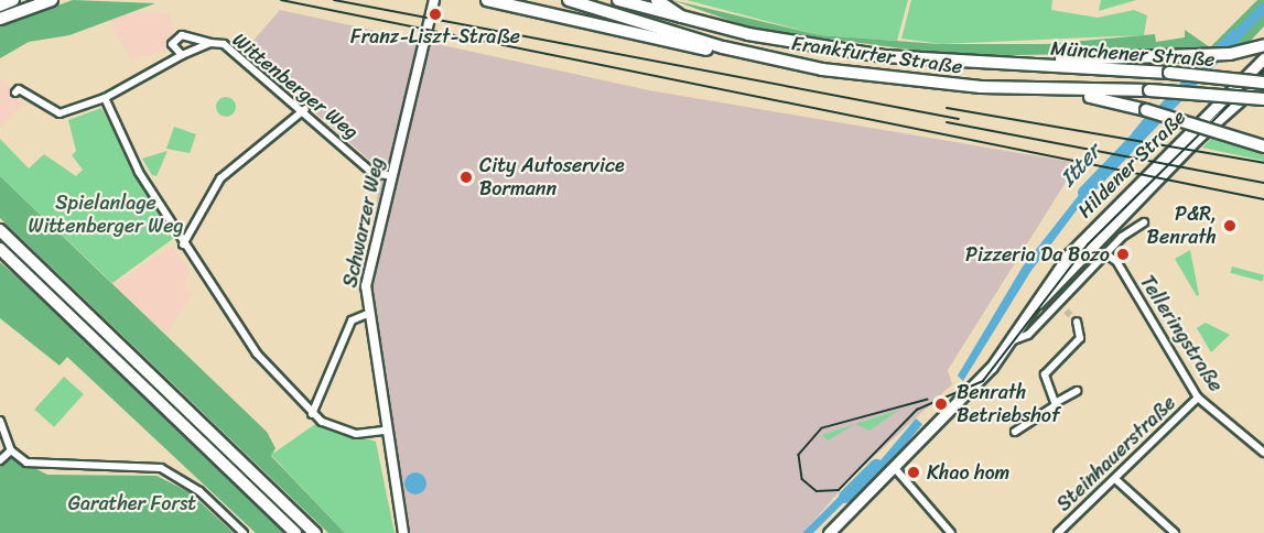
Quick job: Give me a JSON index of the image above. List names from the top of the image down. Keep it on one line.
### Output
{"streets":{"highway":["Münchener Straße","Frankfurter Straße"],"main road":["Hildener Straße","Schwarzer Weg"],"street":["Wittenberger Weg","Telleringstraße","Steinhauerstraße"]},"crossings":[["Münchener Straße","Frankfurter Straße"],["Münchener Straße","Hildener Straße"],["Wittenberger Weg","Schwarzer Weg"],["Hildener Straße","Telleringstraße"],["Telleringstraße","Steinhauerstraße"]],"water":["Itter"],"parks":["Spielanlage Wittenberger Weg","Garather Forst"],"places":["Franz-Liszt-Straße","City Autoservice Bormann","P&R, Benrath","Pizzeria Da Bozo","Benrath Betriebshof","Khao hom"]}
